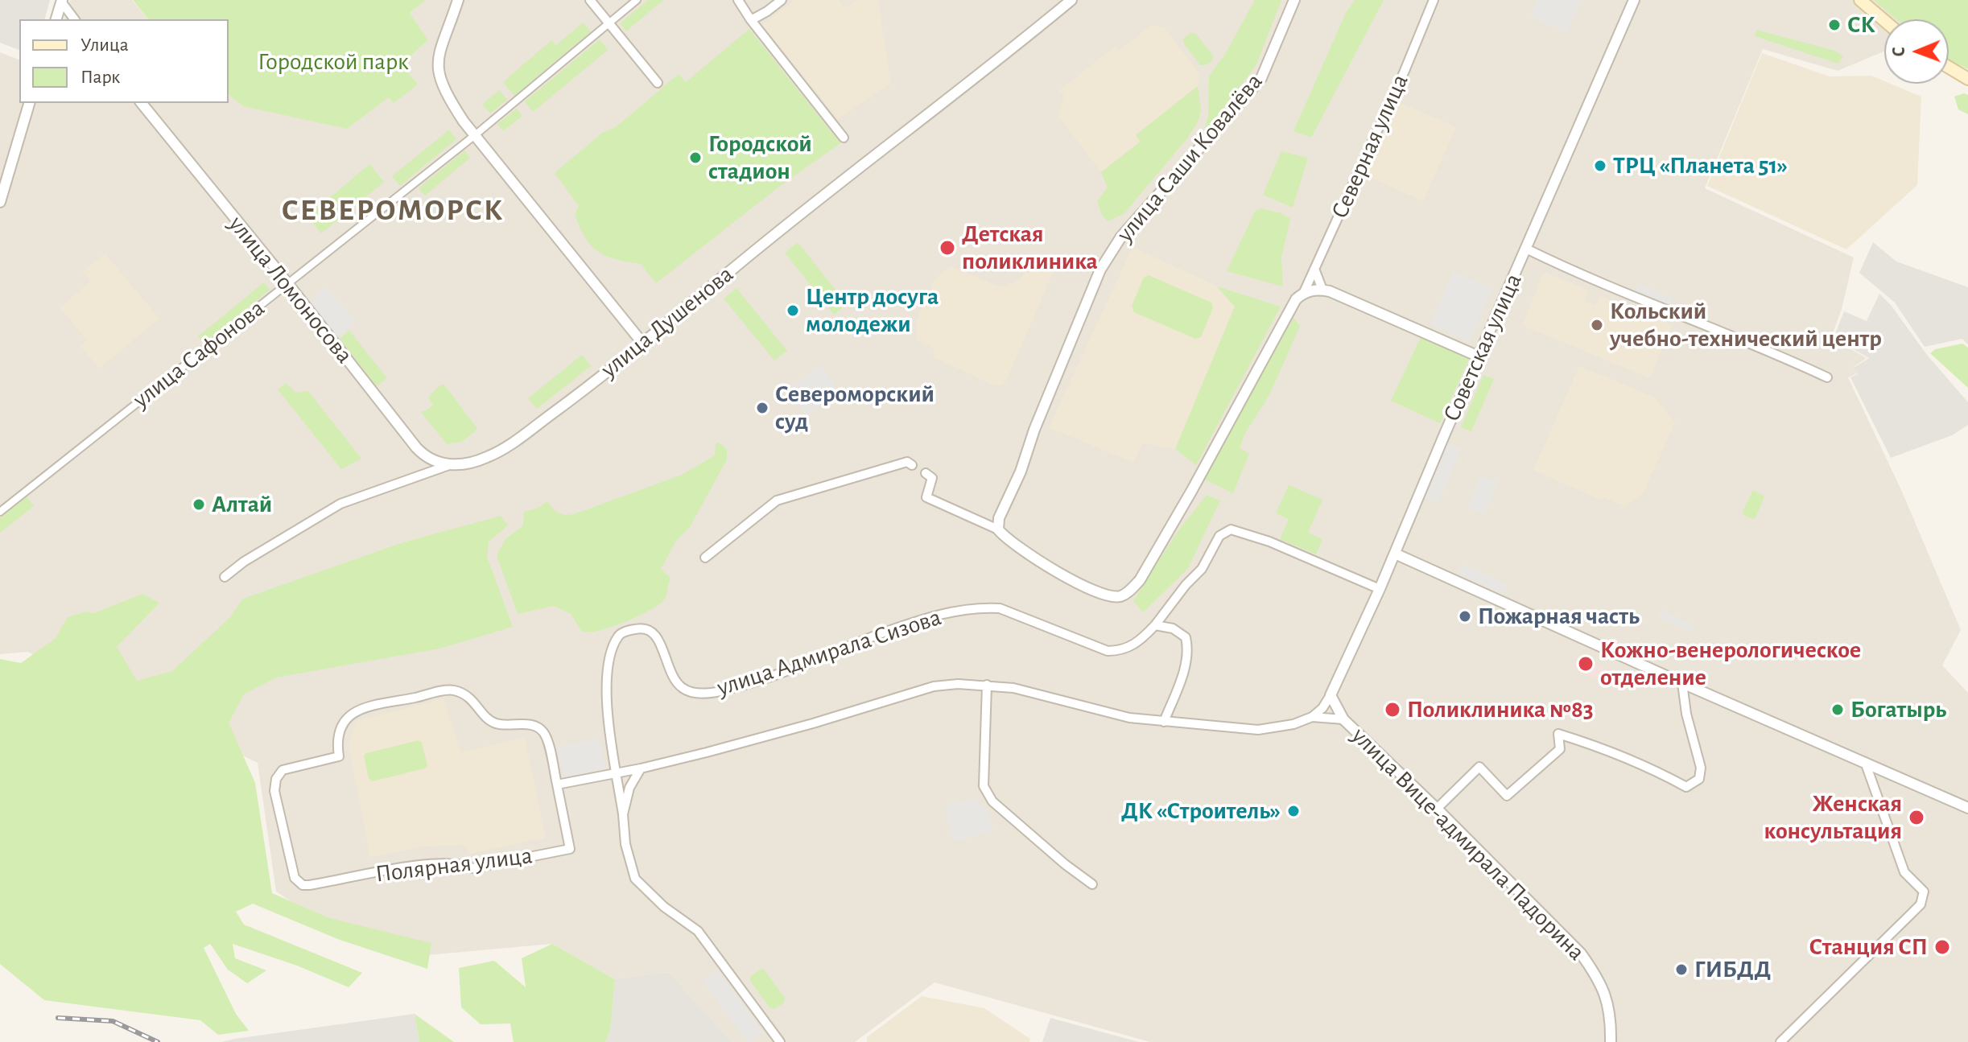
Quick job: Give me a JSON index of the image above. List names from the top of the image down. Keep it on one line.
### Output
{"streets":{"street":["Северная улица","улица Саши Ковалёва","улица Ломоносова","улица Душенова","Советская улица","улица Сафонова","улица Адмирала Сизова","улица Вице-адмирала Падорина","Полярная улица"]},"crossings":[["улица Ломоносова","улица Душенова"],["улица Ломоносова","улица Сафонова"],["Советская улица","улица Вице-адмирала Падорина"]],"districts":["СЕВЕРОМОРСК"],"parks":["Городской парк"],"places":["СК","Городской стадион","ТРЦ «Планета 51»","Детская поликлиника","Центр досуга молодежи","Кольский учебно-технический центр","Североморский суд","Алтай","Пожарная часть","Кожно-венерологическое отделение","Поликлиника №83","Богатырь","ДК «Строитель»","Женская консультация","Станция СП","ГИБДД"],"legend":["Улица","Парк"],"north":"left"}
